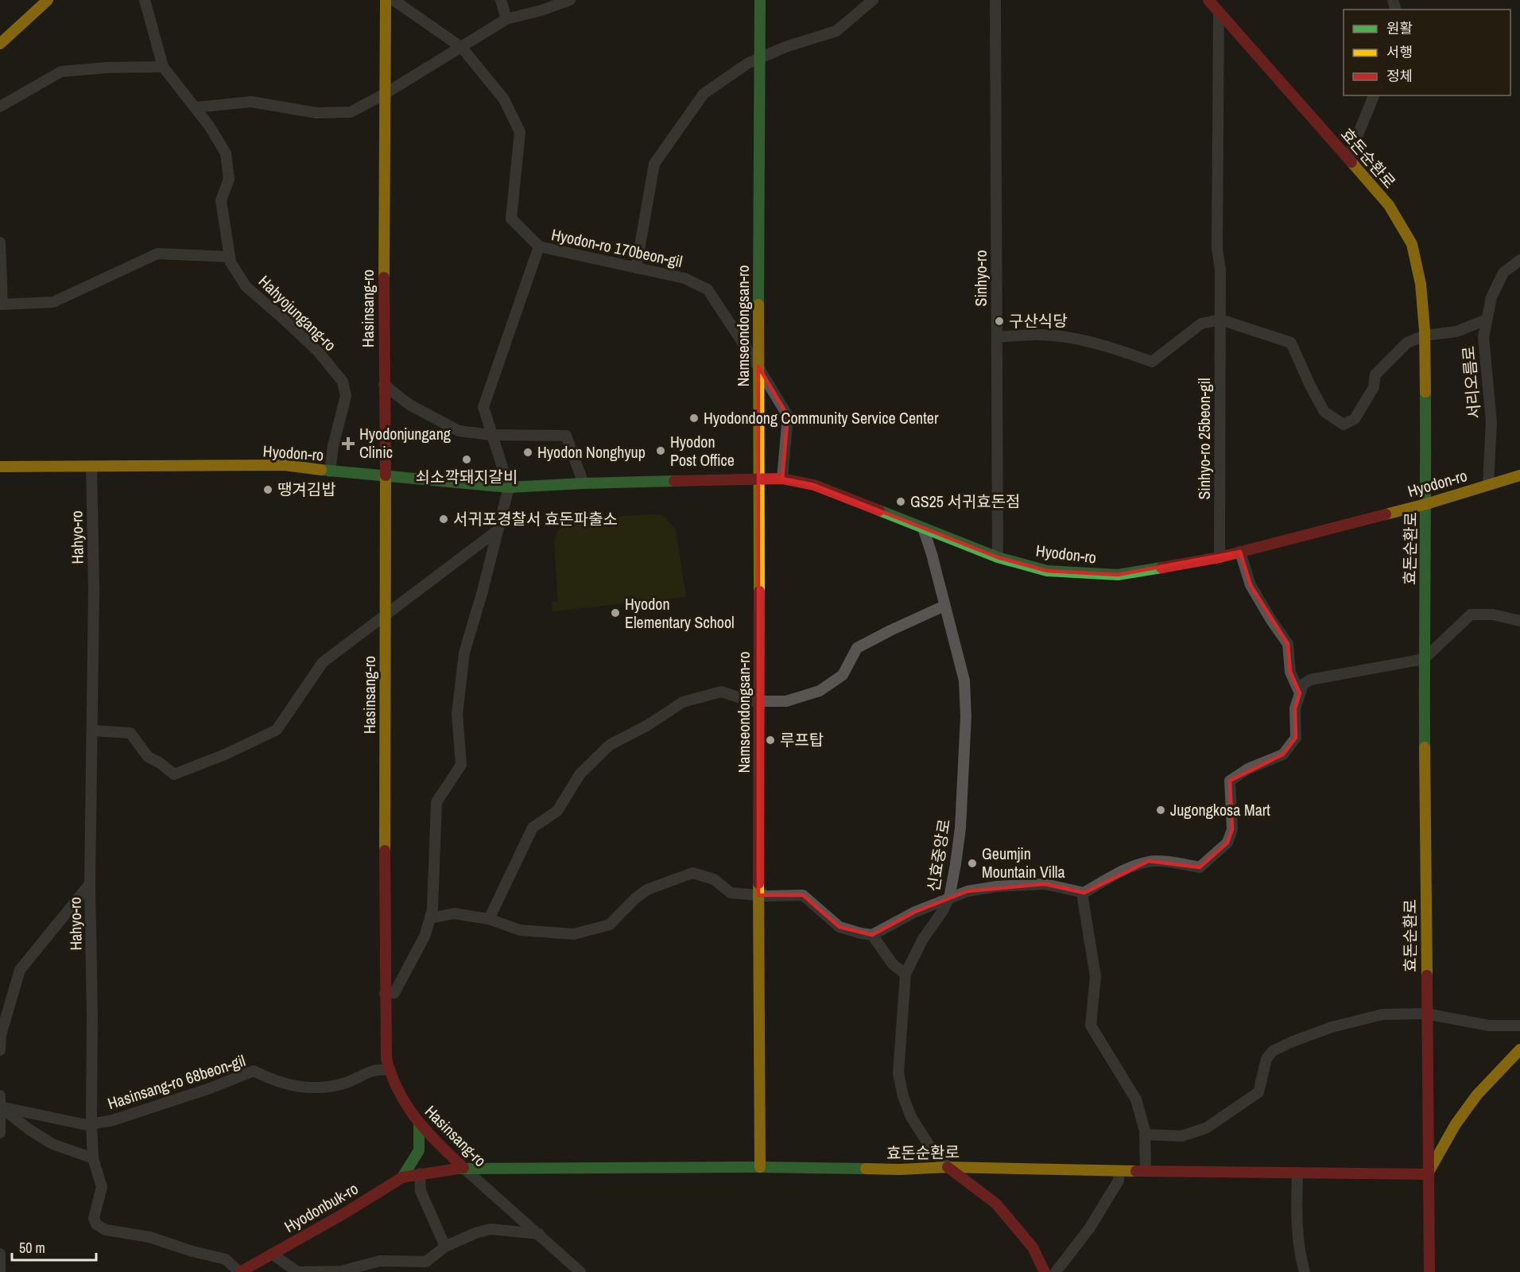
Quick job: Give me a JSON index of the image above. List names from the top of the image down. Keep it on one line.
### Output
{"streets":{"street":["효돈순환로","Hyodon-ro 170beon-gil","Sinhyo-ro","Hasinsang-ro","Hahyojungang-ro","Namseondongsan-ro","서리오름로","Sinhyo-ro 25beon-gil","Hyodon-ro","Hahyo-ro","신효중앙로","Hasinsang-ro 68beon-gil","Hyodonbuk-ro"]},"crossings":[["효돈순환로","Hasinsang-ro"],["효돈순환로","Namseondongsan-ro"],["효돈순환로","Sinhyo-ro 25beon-gil"],["효돈순환로","Hyodon-ro"],["효돈순환로","신효중앙로"],["효돈순환로","Hyodonbuk-ro"],["Hyodon-ro 170beon-gil","Namseondongsan-ro"],["Hyodon-ro 170beon-gil","Hyodon-ro"],["Sinhyo-ro","Hyodon-ro"],["Hasinsang-ro","Hyodon-ro"],["Hasinsang-ro","Hasinsang-ro 68beon-gil"],["Hahyojungang-ro","Hyodon-ro"],["Namseondongsan-ro","Hyodon-ro"],["서리오름로","Hyodon-ro"],["Sinhyo-ro 25beon-gil","Hyodon-ro"],["Hyodon-ro","Hahyo-ro"],["Hyodon-ro","신효중앙로"],["Hahyo-ro","Hasinsang-ro 68beon-gil"],["Hahyo-ro","Hyodonbuk-ro"]],"places":{"other":["구산식당","Hyodondong Community Service Center","Hyodon Post Office","Hyodon Nonghyup","쇠소깍돼지갈비","땡겨김밥","GS25 서귀효돈점","서귀포경찰서 효돈파출소","Hyodon Elementary School","루프탑","Jugongkosa Mart","Geumjin Mountain Villa"],"health":["Hyodonjungang Clinic"]},"legend":["원활","서행","정체"],"scale_bar":"50 m"}
